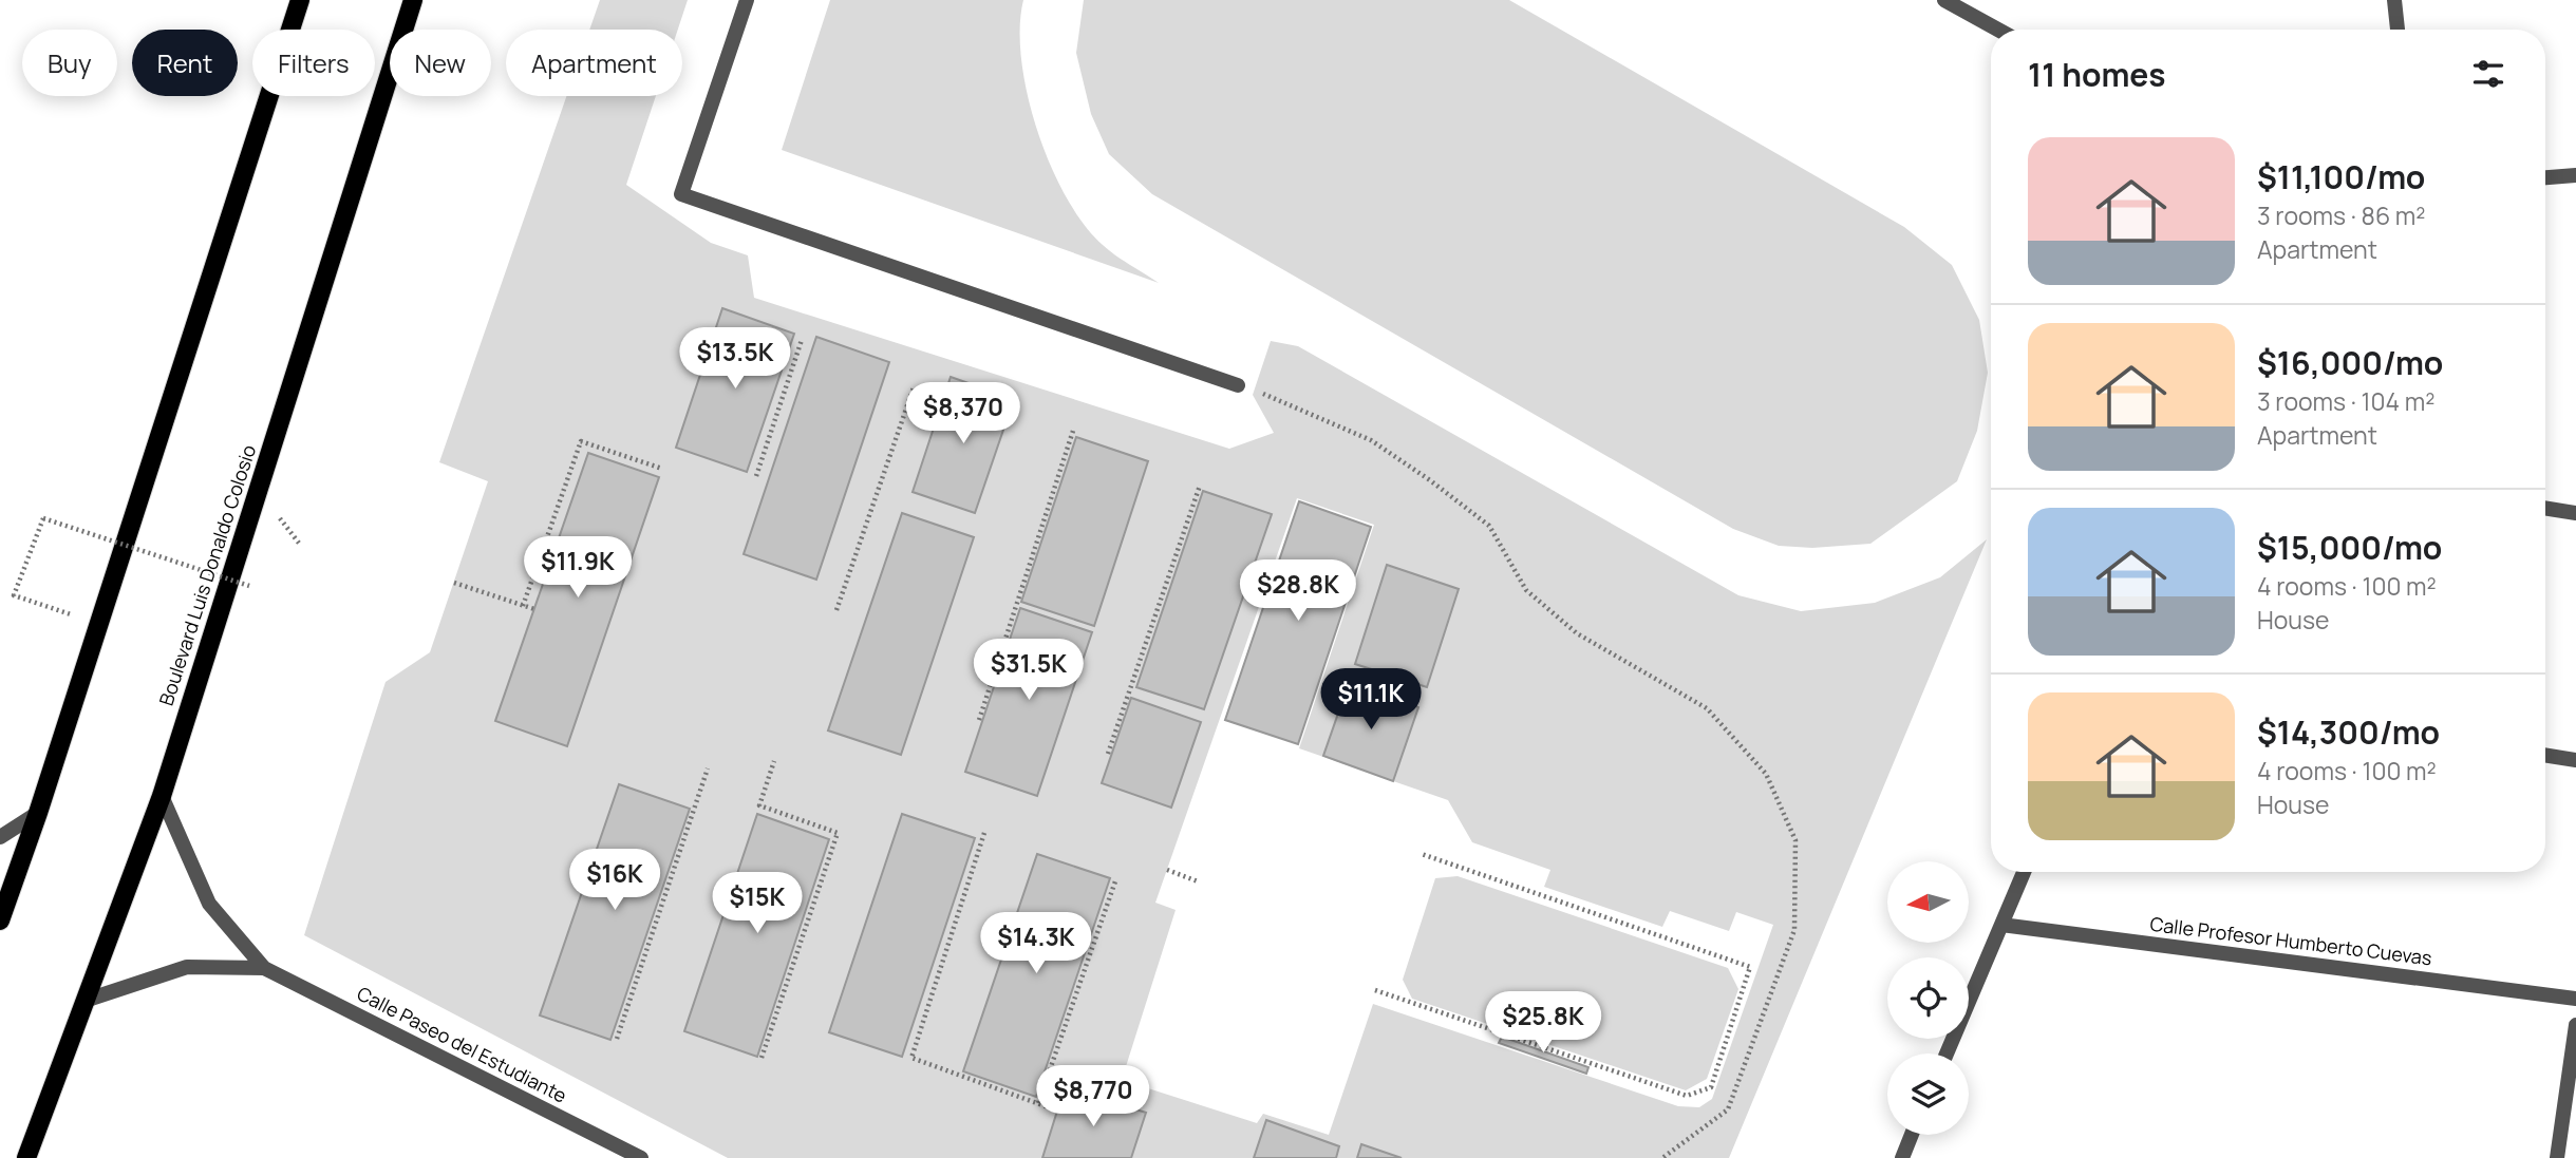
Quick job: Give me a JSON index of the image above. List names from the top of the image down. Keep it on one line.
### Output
{"streets":{"main road":["Boulevard Luis Donaldo Colosio"],"street":["Calle Profesor Humberto Cuevas","Calle Paseo del Estudiante"]},"crossings":[["Boulevard Luis Donaldo Colosio","Calle Paseo del Estudiante"]],"north":"left","page":{"chip":["Buy","Rent","Filters","New","Apartment"],"heading":"11 homes","list":[{"name":"$11,100/mo","note":"3 rooms · 86 m² · Apartment"},{"name":"$16,000/mo","note":"3 rooms · 104 m² · Apartment"},{"name":"$15,000/mo","note":"4 rooms · 100 m² · House"},{"name":"$14,300/mo","note":"4 rooms · 100 m² · House"}],"price":["$13.5K","$8,370","$11.9K","$28.8K","$31.5K","$11.1K","$16K","$15K","$14.3K","$25.8K","$8,770"]}}
